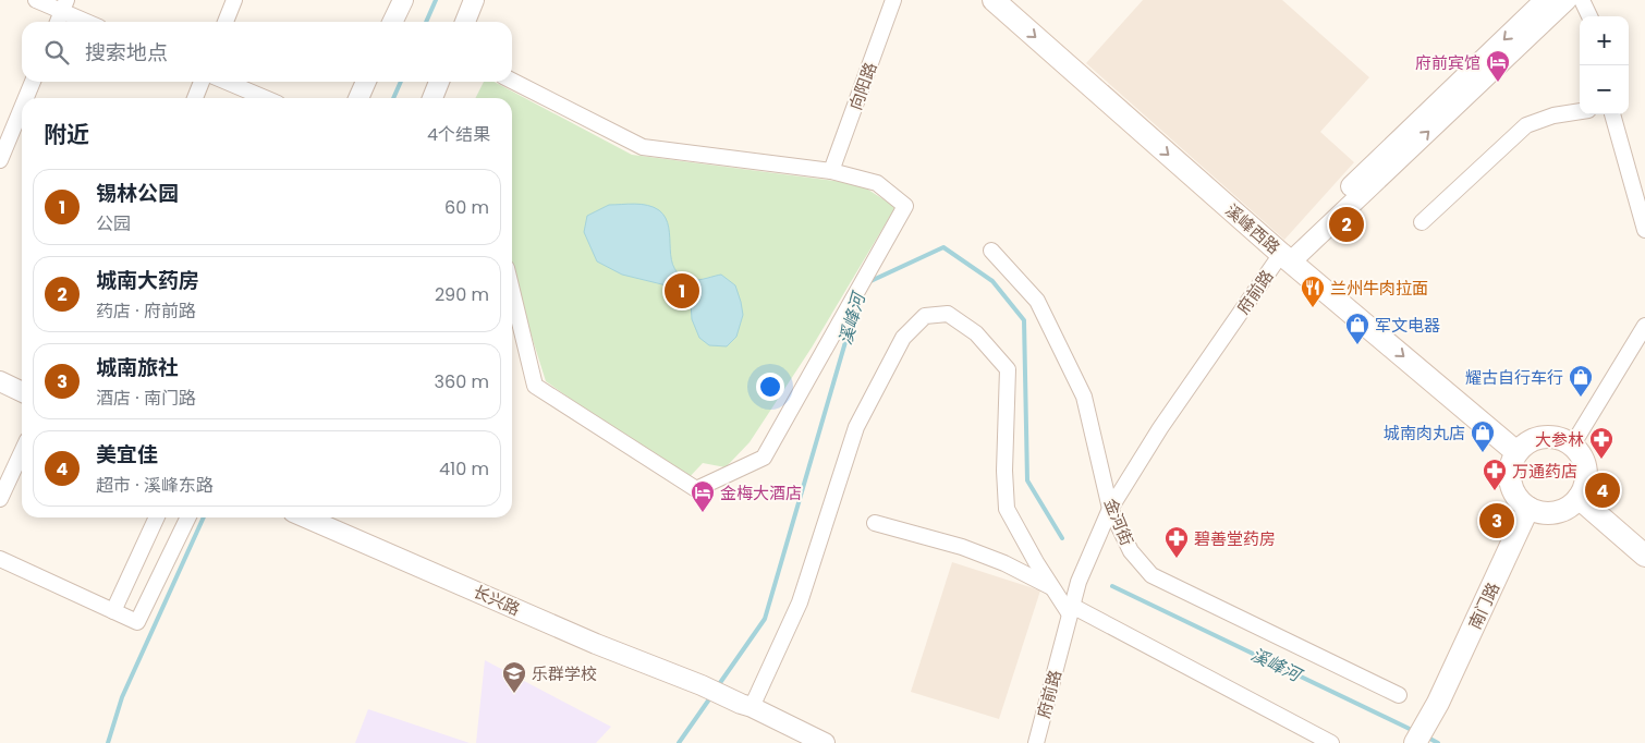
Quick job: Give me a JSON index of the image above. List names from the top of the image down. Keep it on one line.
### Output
{"streets":{"main road":["溪峰西路","南门路"],"street":["向阳路","府前路","金河街","长兴路"]},"crossings":[["溪峰西路","府前路"],["溪峰西路","南门路"],["府前路","金河街"]],"one_way":["溪峰西路"],"water":["溪峰河"],"places":{"hotel":["府前宾馆","金梅大酒店"],"restaurant":["兰州牛肉拉面"],"shop":["军文电器","耀古自行车行","城南肉丸店"],"pharmacy":["大参林","万通药店","碧善堂药房"],"school or university":["乐群学校"]},"page":{"map_buttons":["+","−"],"search":"搜索地点","heading":["附近","4个结果"],"list":[{"mark":"1","name":"锡林公园","note":"公园","value":"60 m"},{"mark":"2","name":"城南大药房","note":"药店 · 府前路","value":"290 m"},{"mark":"3","name":"城南旅社","note":"酒店 · 南门路","value":"360 m"},{"mark":"4","name":"美宜佳","note":"超市 · 溪峰东路","value":"410 m"}],"pins":["2","1","4","3"]}}
